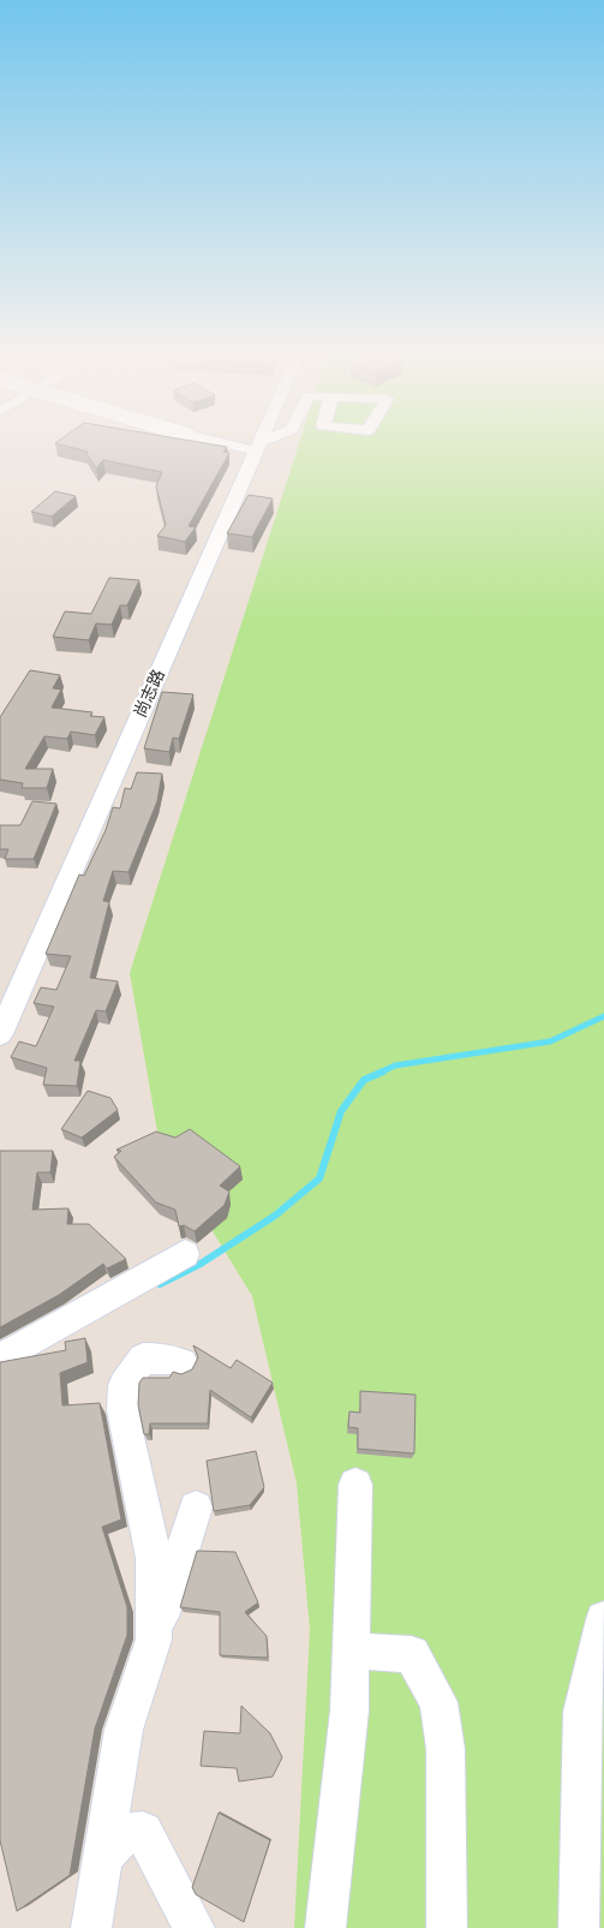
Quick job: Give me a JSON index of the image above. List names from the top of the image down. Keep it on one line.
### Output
{"streets":{"street":["尚志路"]}}
